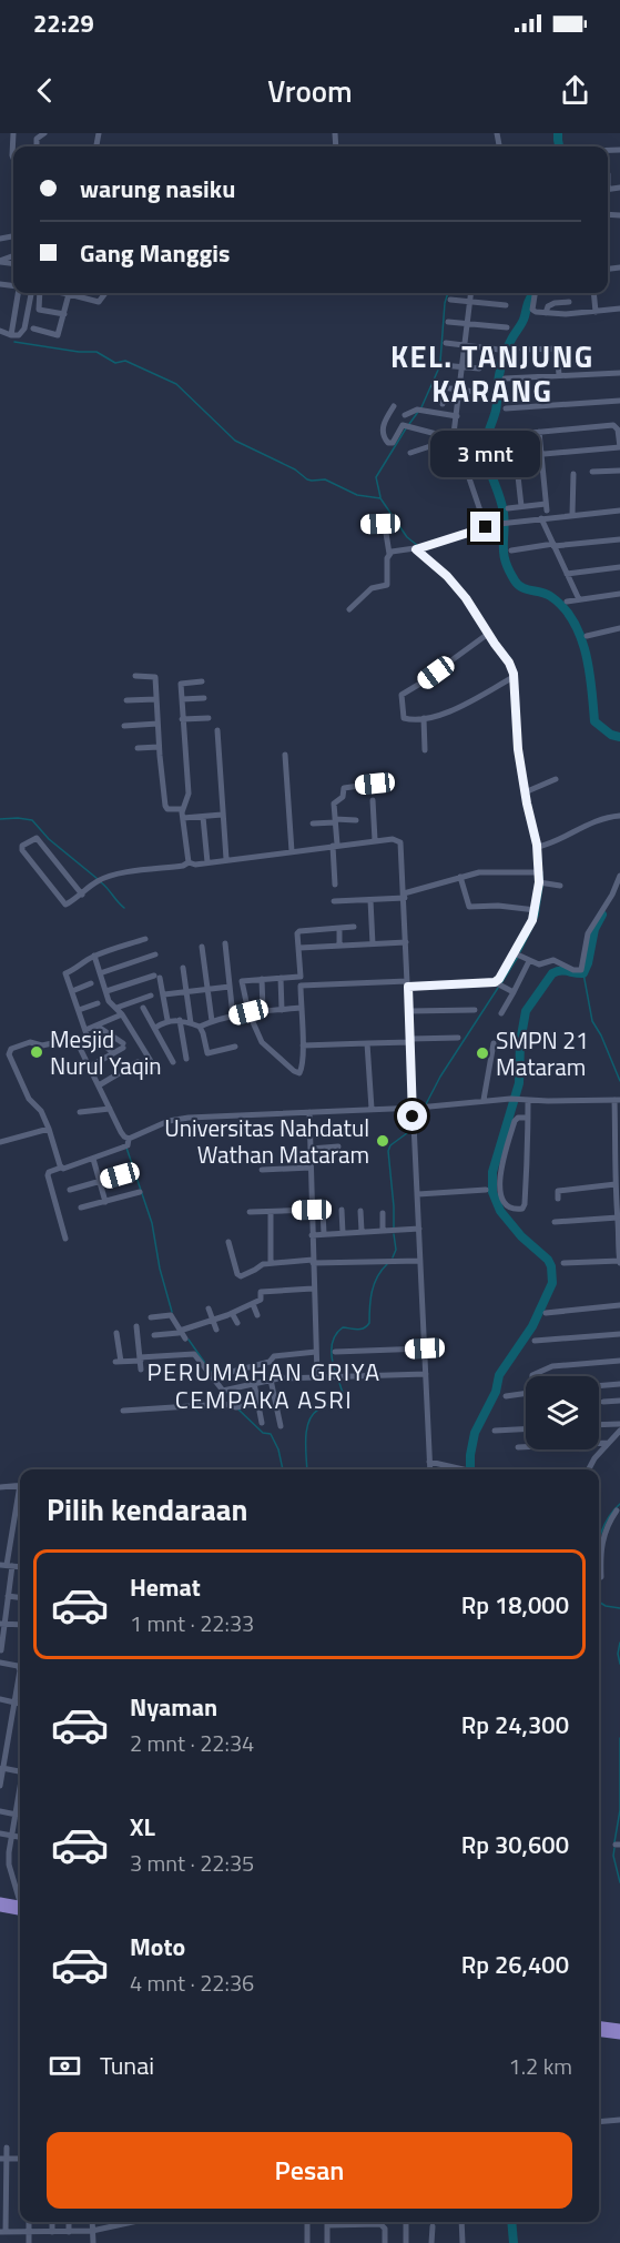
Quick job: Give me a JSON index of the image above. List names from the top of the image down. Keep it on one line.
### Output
{"districts":["KEL. TANJUNG KARANG","PERUMAHAN GRIYA CEMPAKA ASRI"],"places":["Mesjid Nurul Yaqin","SMPN 21 Mataram","Universitas Nahdatul Wathan Mataram"],"page":{"status":"22:29","header":"Vroom","banner":["warung nasiku","Gang Manggis"],"bubble":"3 mnt","heading":"Pilih kendaraan","list":[{"name":"Hemat","note":"1 mnt · 22:33","value":"Rp 18,000"},{"name":"Nyaman","note":"2 mnt · 22:34","value":"Rp 24,300"},{"name":"XL","note":"3 mnt · 22:35","value":"Rp 30,600"},{"name":"Moto","note":"4 mnt · 22:36","value":"Rp 26,400"}],"pay":["Tunai","1.2 km"],"buttons":"Pesan"}}
